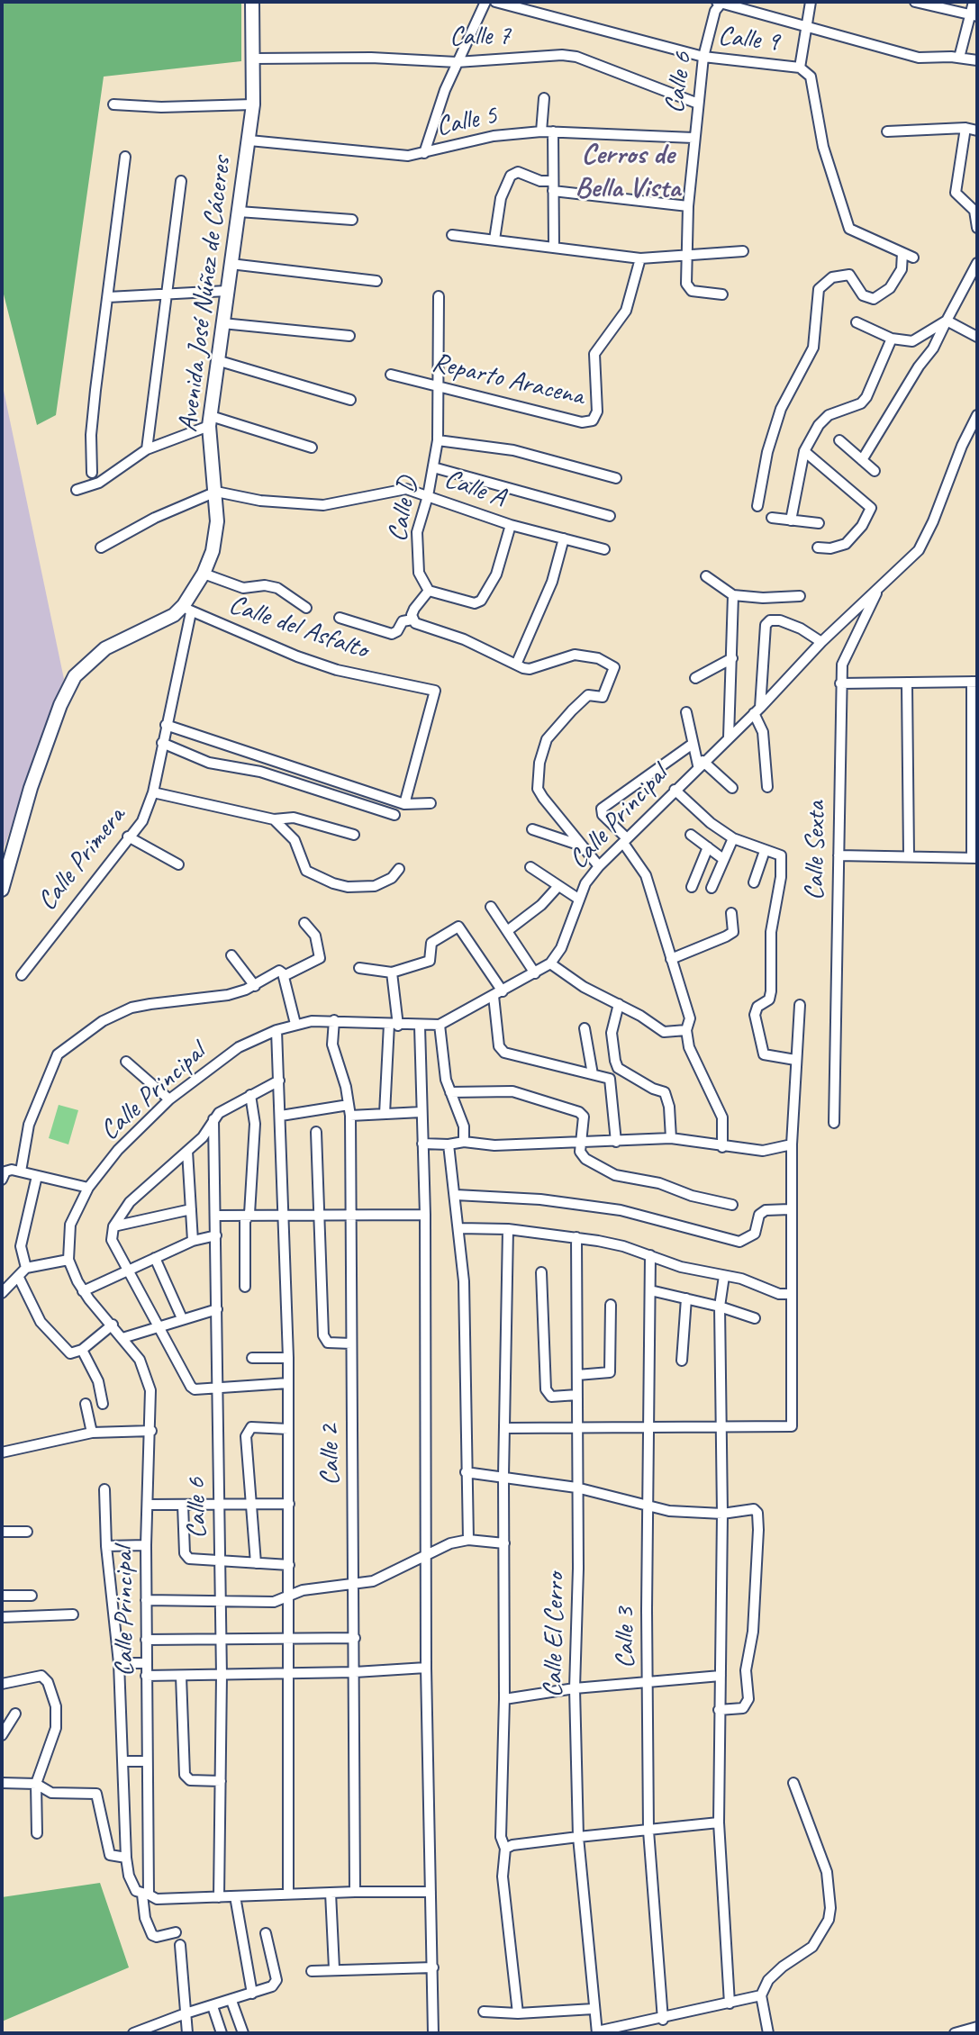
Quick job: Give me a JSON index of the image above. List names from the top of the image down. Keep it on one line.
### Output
{"streets":{"main road":["Avenida José Núñez de Cáceres"],"street":["Calle 7","Calle 9","Calle 6","Calle 5","Reparto Aracena","Calle A","Calle D","Calle del Asfalto","Calle Principal","Calle Sexta","Calle Primera","Calle 2","Calle El Cerro","Calle 3"]},"crossings":[["Calle 7","Calle 6"],["Calle 7","Avenida José Núñez de Cáceres"],["Calle 9","Calle 6"],["Calle 6","Calle 5"],["Calle 5","Avenida José Núñez de Cáceres"],["Avenida José Núñez de Cáceres","Calle A"],["Avenida José Núñez de Cáceres","Calle del Asfalto"],["Avenida José Núñez de Cáceres","Calle Primera"],["Reparto Aracena","Calle D"],["Calle A","Calle D"],["Calle del Asfalto","Calle Primera"],["Calle Principal","Calle Sexta"],["Calle Principal","Calle 2"]],"districts":["Cerros de Bella Vista"]}
